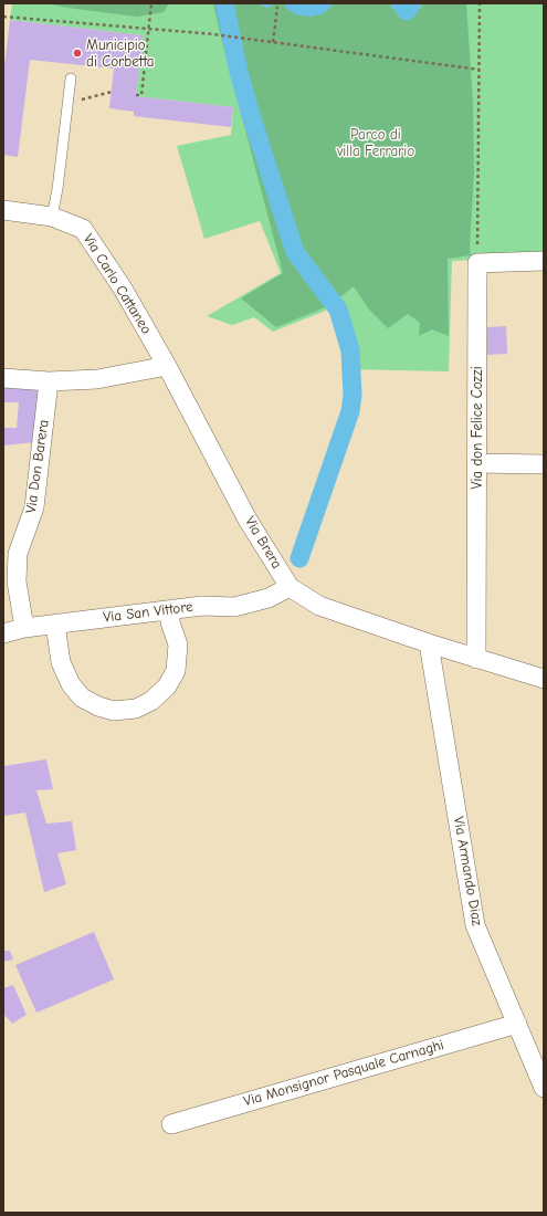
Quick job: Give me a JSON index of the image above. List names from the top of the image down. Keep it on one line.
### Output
{"streets":{"street":["Via Carlo Cattaneo","Via don Felice Cozzi","Via Don Barera","Via Brera","Via San Vittore","Via Armando Diaz","Via Monsignor Pasquale Carnaghi"]},"crossings":[["Via Carlo Cattaneo","Via Brera"],["Via don Felice Cozzi","Via Brera"],["Via Don Barera","Via San Vittore"],["Via Brera","Via San Vittore"],["Via Brera","Via Armando Diaz"],["Via Armando Diaz","Via Monsignor Pasquale Carnaghi"]],"parks":["Parco di villa Ferrario"],"places":["Municipio di Corbetta"]}
